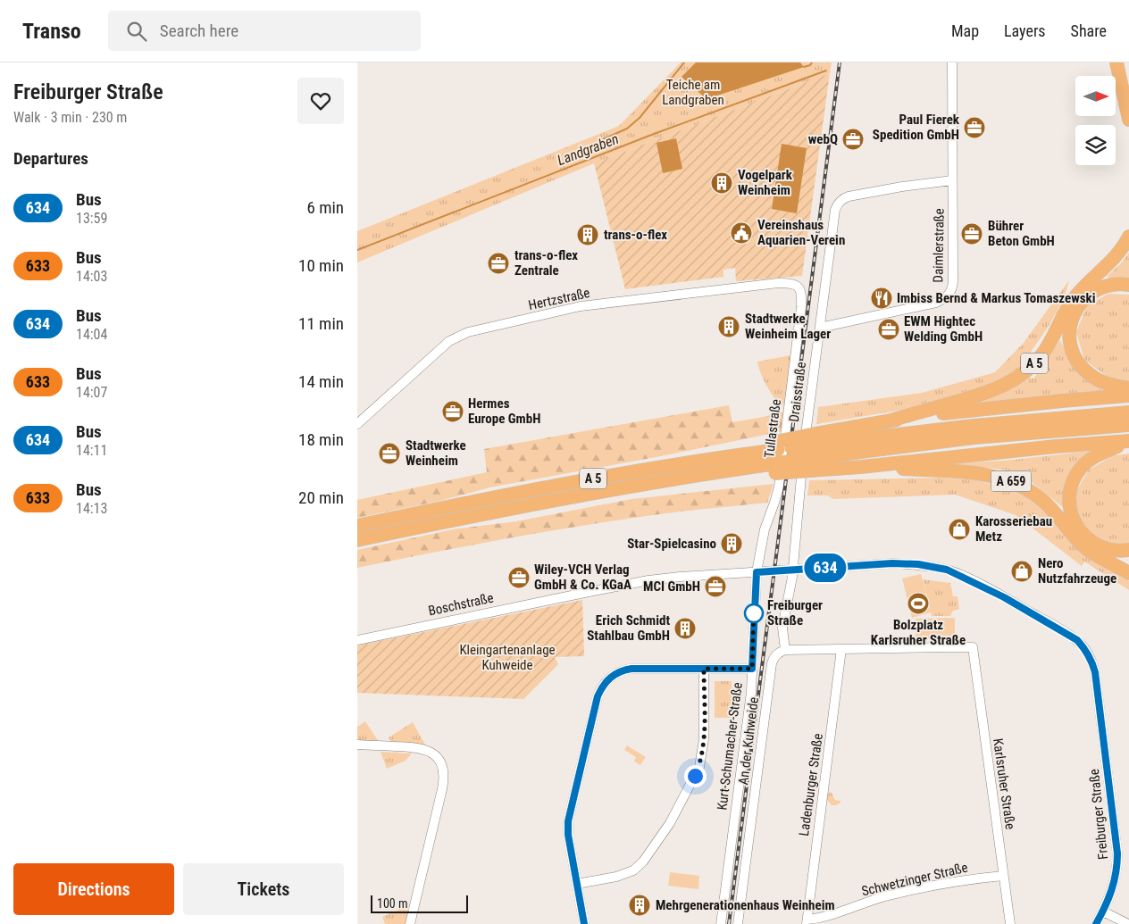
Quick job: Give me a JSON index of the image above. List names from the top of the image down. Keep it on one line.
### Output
{"streets":{"highway":["A 5","A 659"],"street":["Daimlerstraße","Hertzstraße","Draisstraße","Tullastraße","Boschstraße","An der Kuhweide","Kurt-Schumacher-Straße","Karlsruher Straße","Ladenburger Straße","Freiburger Straße","Schwetzinger Straße"]},"crossings":[["Daimlerstraße","Draisstraße"],["Hertzstraße","Tullastraße"],["Draisstraße","Freiburger Straße"],["Tullastraße","Boschstraße"],["Tullastraße","Kurt-Schumacher-Straße"],["Tullastraße","Freiburger Straße"],["Boschstraße","Kurt-Schumacher-Straße"],["Boschstraße","Freiburger Straße"],["Kurt-Schumacher-Straße","Freiburger Straße"],["Karlsruher Straße","Ladenburger Straße"],["Karlsruher Straße","Schwetzinger Straße"],["Ladenburger Straße","Schwetzinger Straße"]],"water":["Landgraben"],"parks":["Teiche am Landgraben","Kleingartenanlage Kuhweide"],"places":{"office":["Paul Fierek Spedition GmbH","webQ","Bührer Beton GmbH","trans-o-flex Zentrale","EWM Hightec Welding GmbH","Hermes Europe GmbH","Stadtwerke Weinheim","Wiley-VCH Verlag GmbH & Co. KGaA","MCI GmbH"],"building":["Vogelpark Weinheim","trans-o-flex","Stadtwerke Weinheim Lager","Star-Spielcasino","Erich Schmidt Stahlbau GmbH","Mehrgenerationenhaus Weinheim"],"public building":["Vereinshaus Aquarien-Verein"],"restaurant":["Imbiss Bernd & Markus Tomaszewski"],"shop":["Karosseriebau Metz","Nero Nutzfahrzeuge"],"sports":["Bolzplatz Karlsruher Straße"],"other":["Freiburger Straße"]},"lines":["bus line 634"],"scale_bar":"100 m","north":"right","page":{"header":"Transo","search":"Search here","nav":["Map","Layers","Share"],"heading":[["Freiburger Straße","Walk · 3 min · 230 m"],"Departures"],"on_map":"634","list":[{"mark":"634","name":"Bus","note":"13:59","value":"6 min"},{"mark":"633","name":"Bus","note":"14:03","value":"10 min"},{"mark":"634","name":"Bus","note":"14:04","value":"11 min"},{"mark":"633","name":"Bus","note":"14:07","value":"14 min"},{"mark":"634","name":"Bus","note":"14:11","value":"18 min"},{"mark":"633","name":"Bus","note":"14:13","value":"20 min"}],"buttons":["Directions","Tickets"],"scale":"100 m"}}
